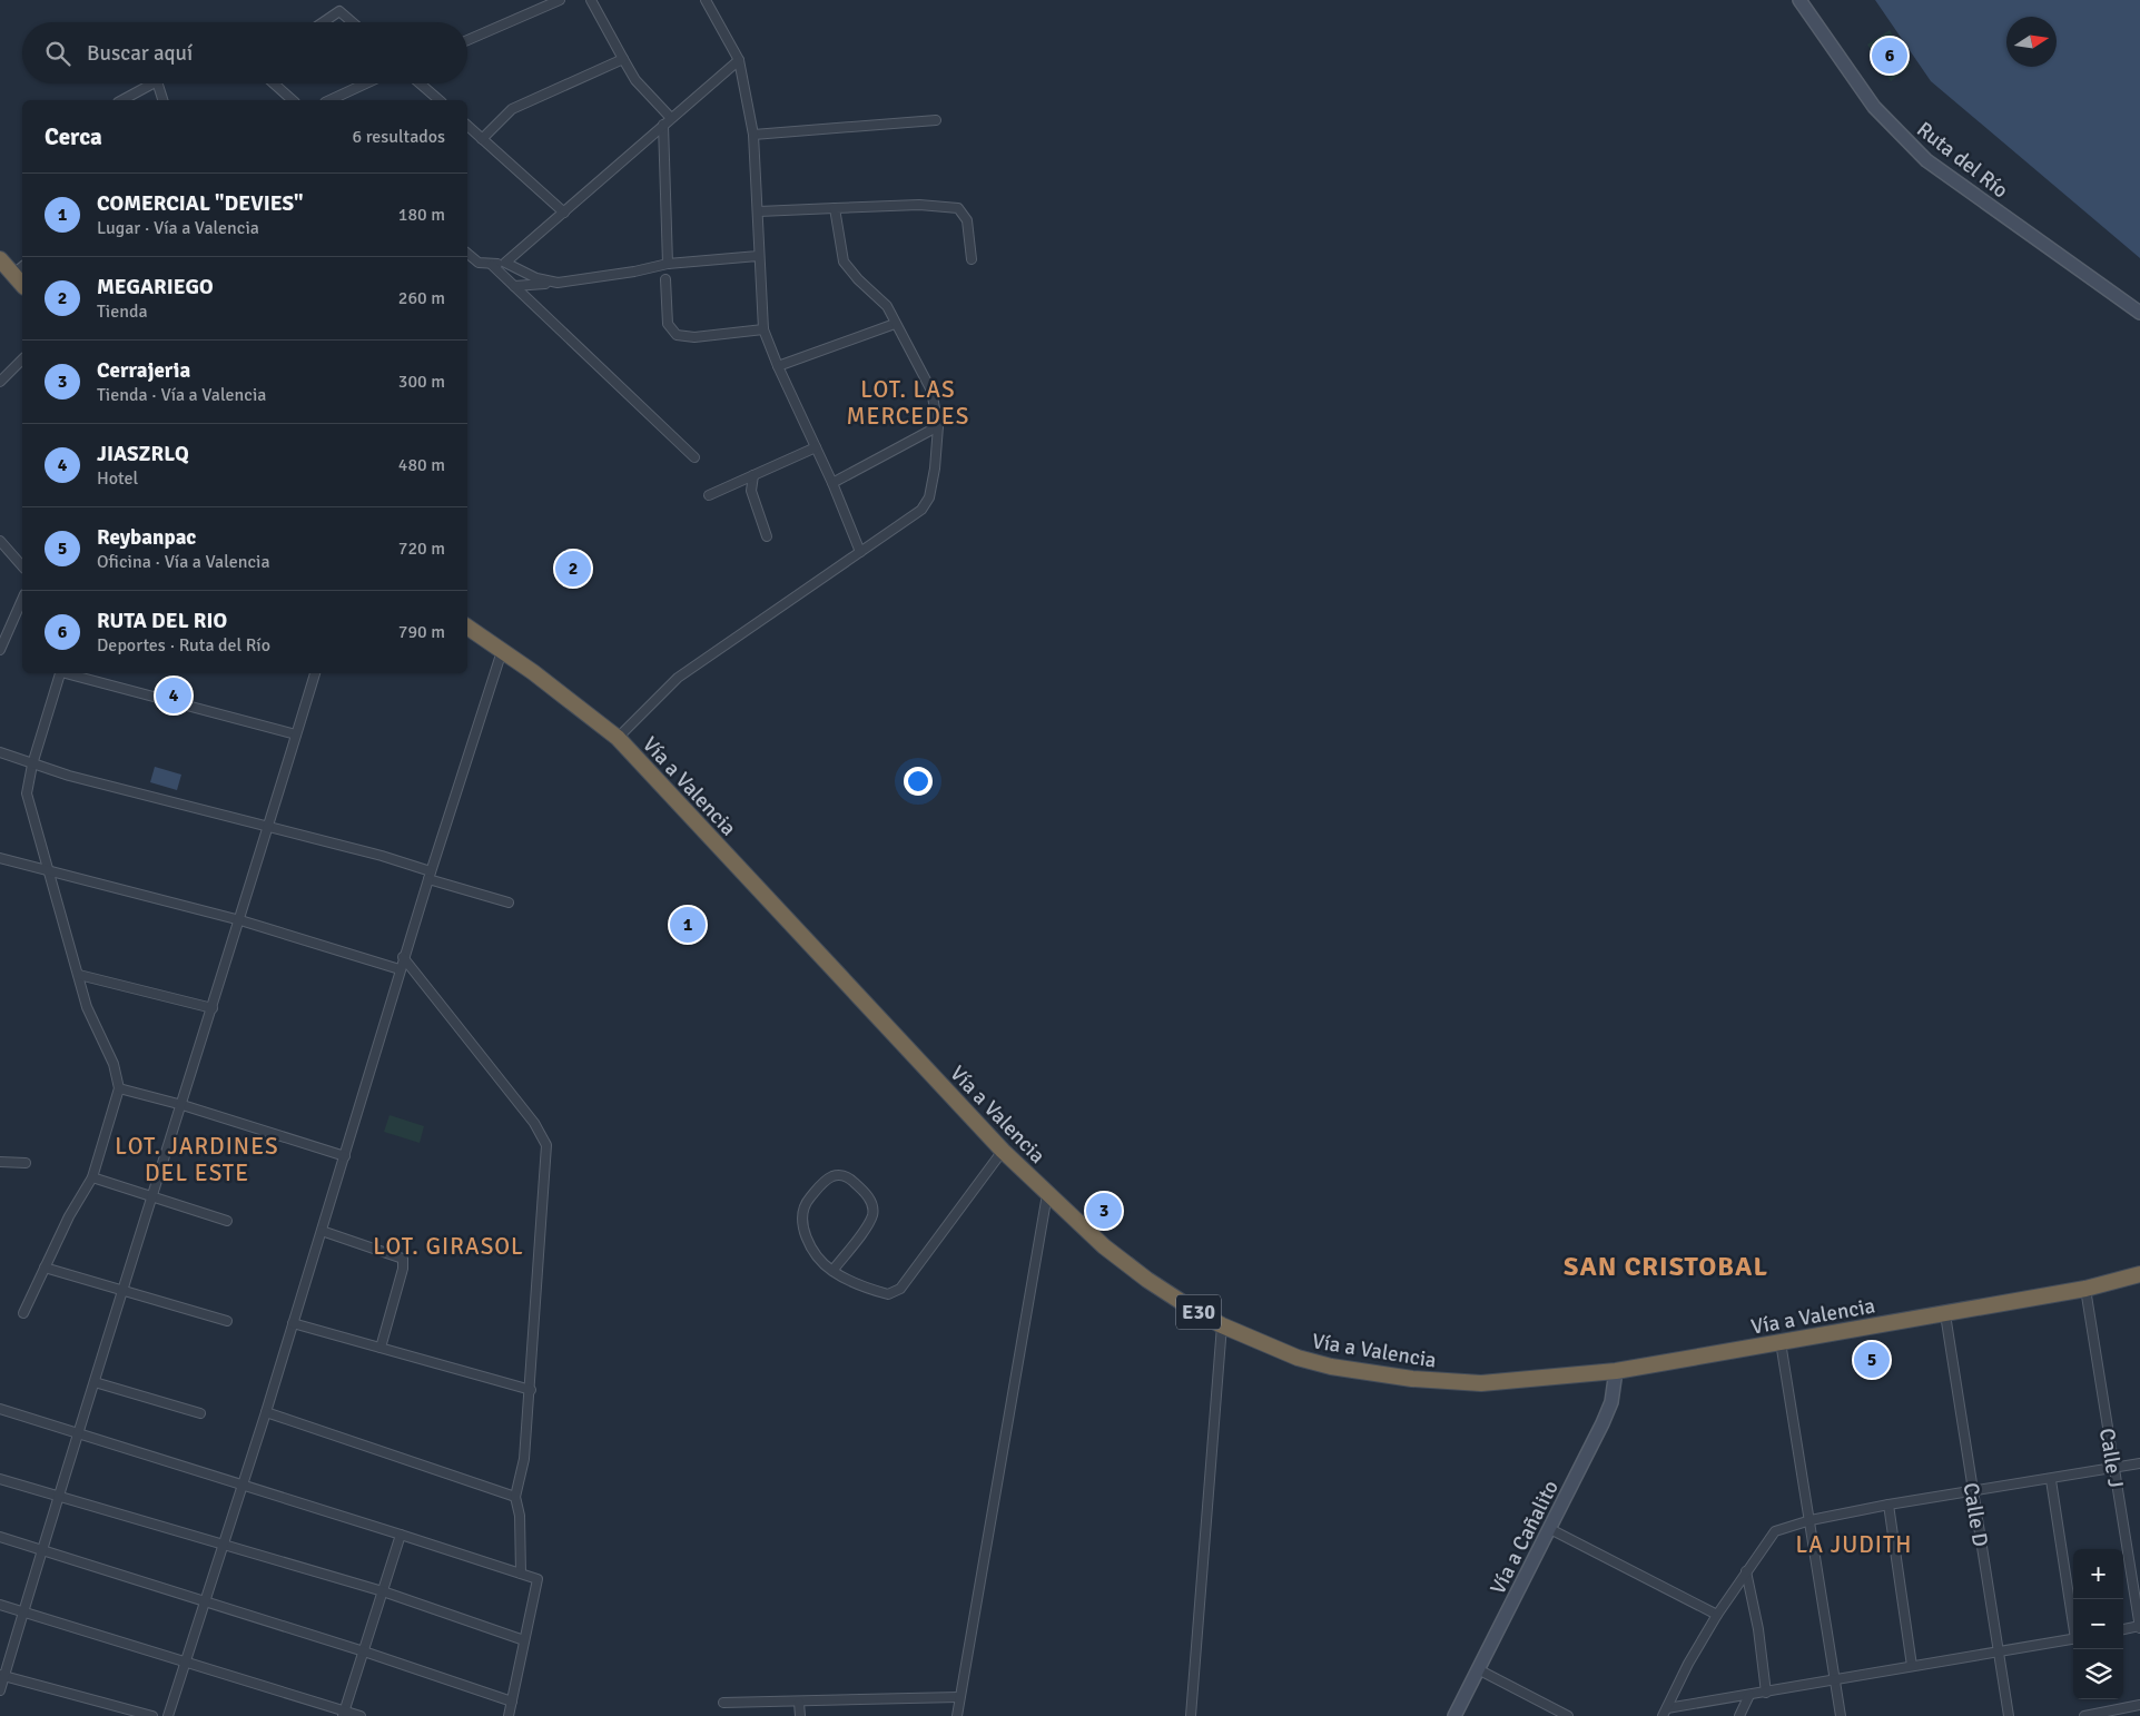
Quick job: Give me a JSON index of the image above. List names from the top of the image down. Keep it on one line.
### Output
{"streets":{"highway":["Vía a Valencia","E30"],"main road":["Ruta del Río","Vía a Cañalito"],"street":["Calle J","Calle D"]},"crossings":[["Vía a Valencia","E30"],["Vía a Valencia","Calle J"],["Vía a Valencia","Calle D"],["Vía a Valencia","Vía a Cañalito"]],"districts":["LOT. LAS MERCEDES","LOT. JARDINES DEL ESTE","LOT. GIRASOL","SAN CRISTOBAL","LA JUDITH"],"north":"right","page":{"search":"Buscar aquí","pins":["6","2","4","1","3","5"],"heading":["Cerca","6 resultados"],"list":[{"mark":"1","name":"COMERCIAL \"DEVIES\"","note":"Lugar · Vía a Valencia","value":"180 m"},{"mark":"2","name":"MEGARIEGO","note":"Tienda","value":"260 m"},{"mark":"3","name":"Cerrajeria","note":"Tienda · Vía a Valencia","value":"300 m"},{"mark":"4","name":"JIASZRLQ","note":"Hotel","value":"480 m"},{"mark":"5","name":"Reybanpac","note":"Oficina · Vía a Valencia","value":"720 m"},{"mark":"6","name":"RUTA DEL RIO","note":"Deportes · Ruta del Río","value":"790 m"}],"map_buttons":["+","−"]}}
